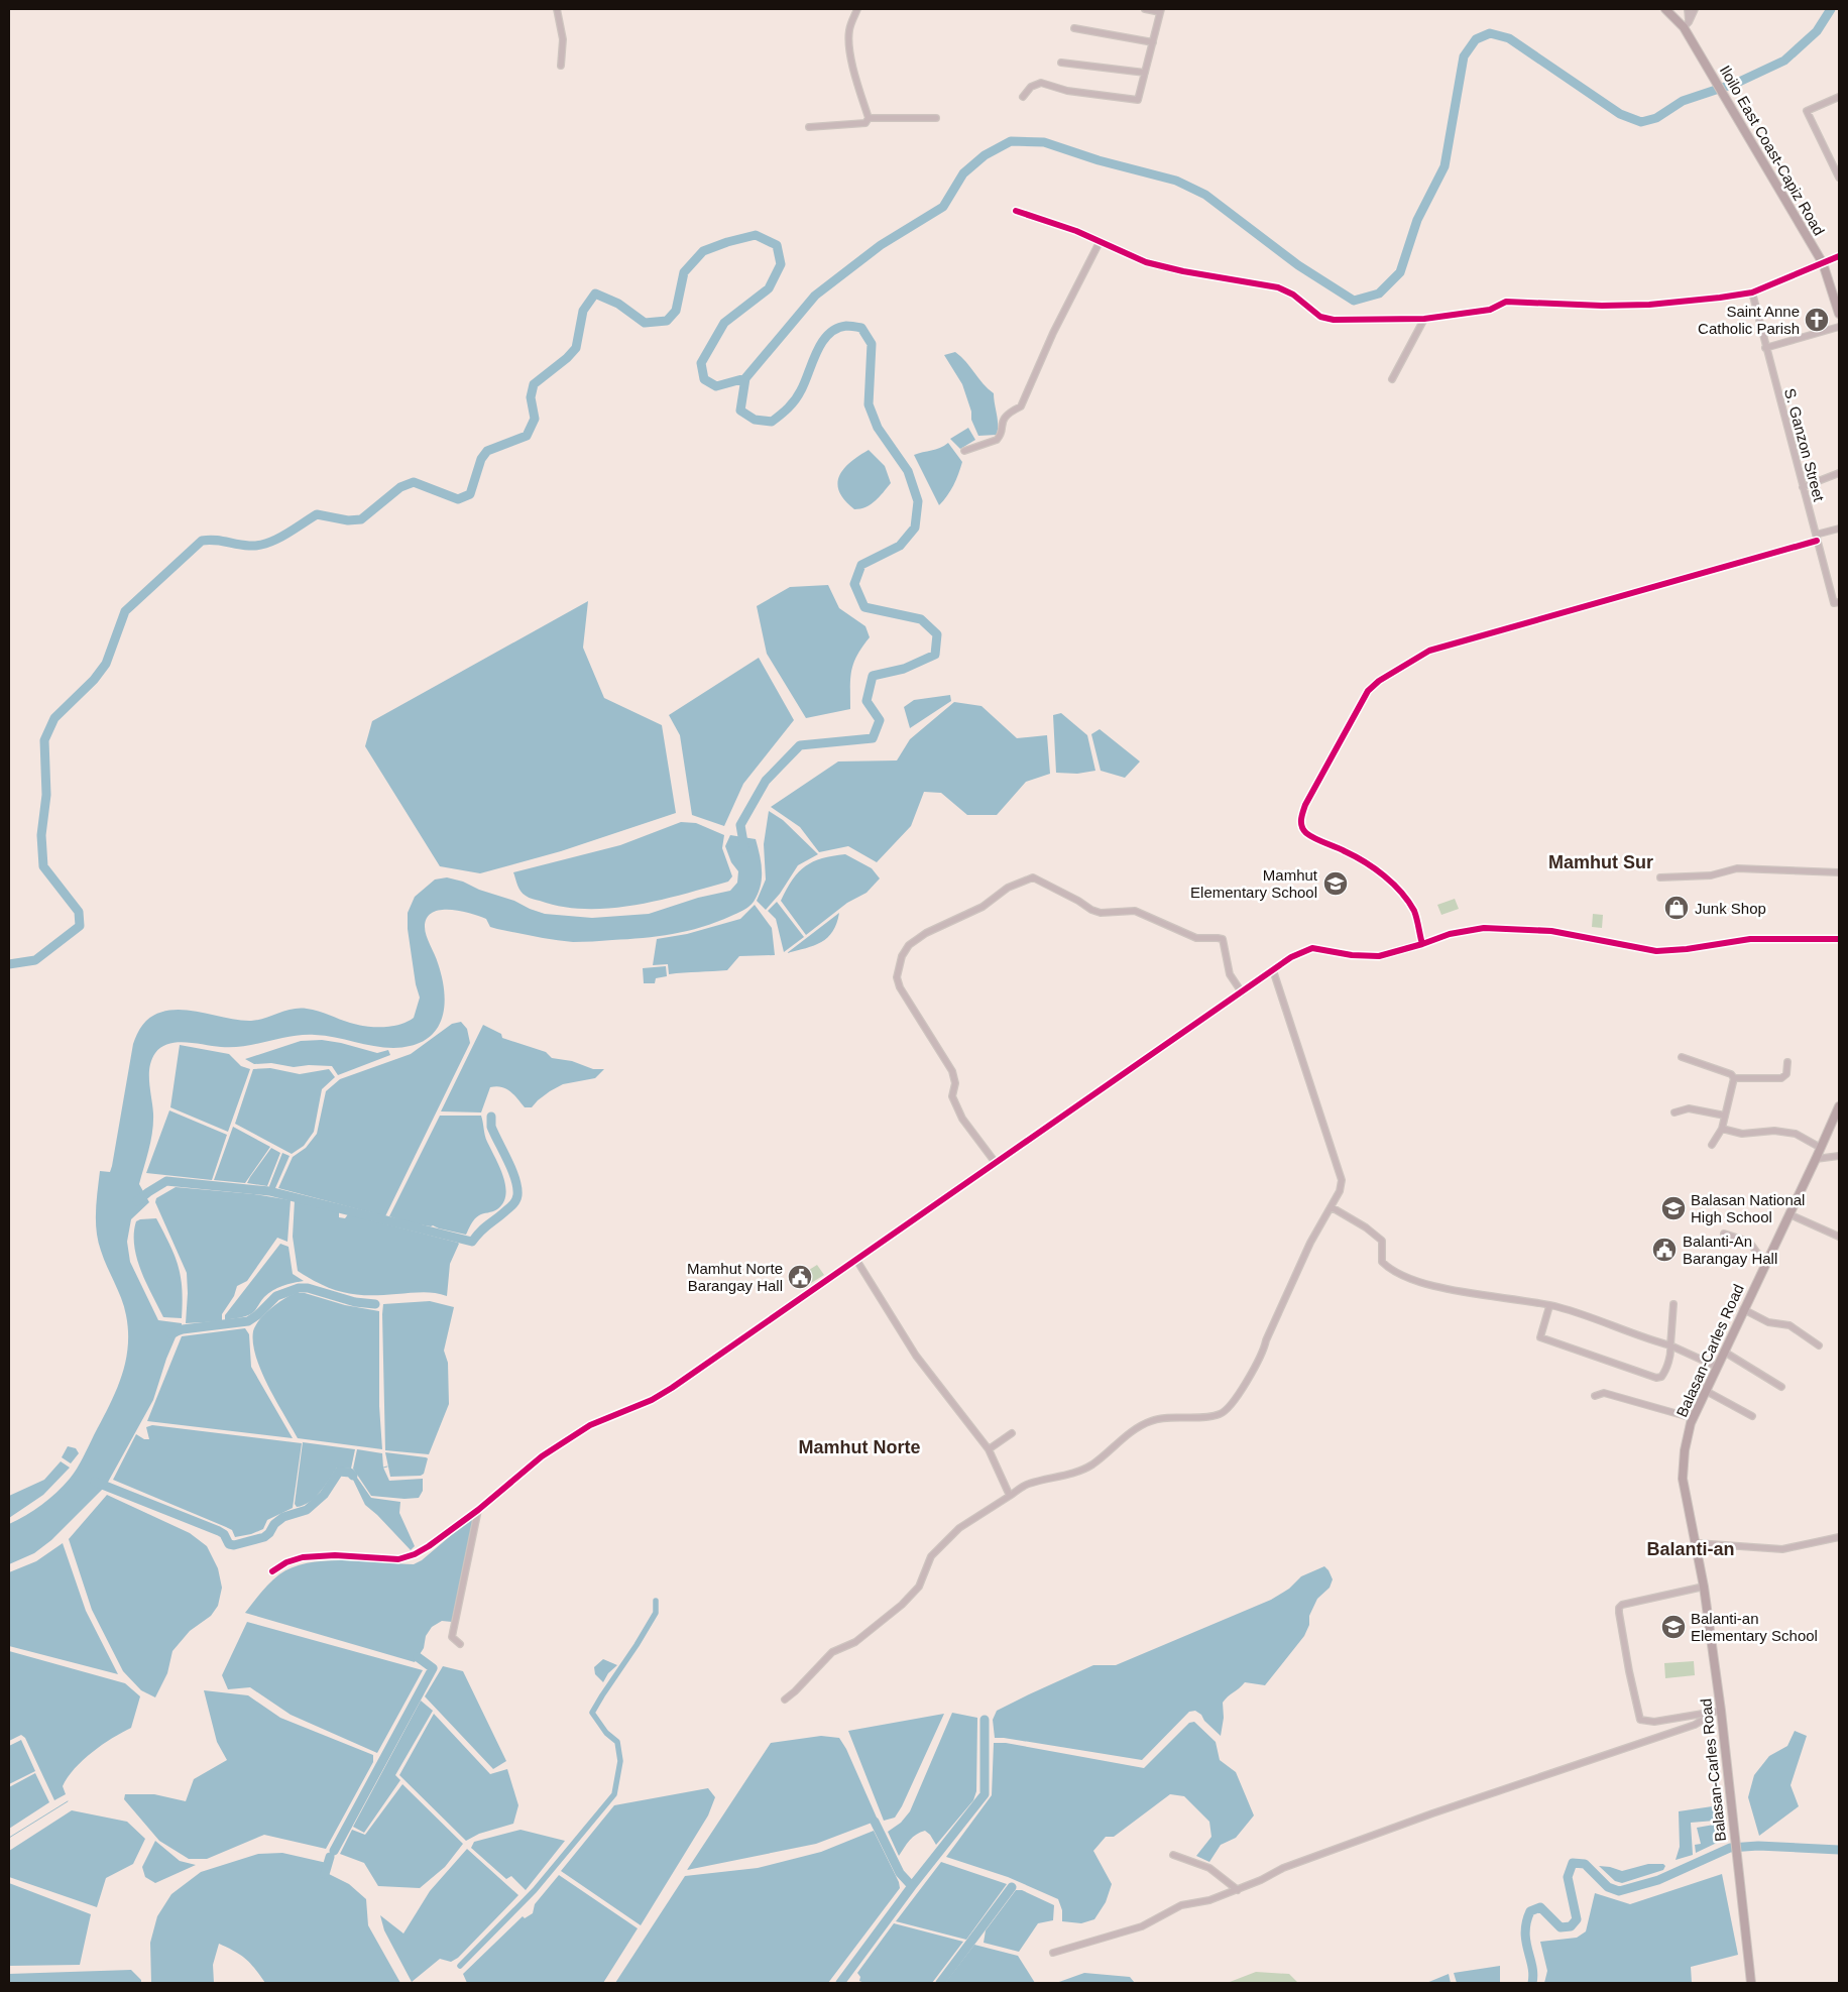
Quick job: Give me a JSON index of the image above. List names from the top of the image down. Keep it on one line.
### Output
{"streets":{"main road":["Iloilo East Coast-Capiz Road","Balasan-Carles Road"],"street":["S. Ganzon Street"]},"districts":["Mamhut Sur","Mamhut Norte","Balanti-an"],"places":{"church":["Saint Anne Catholic Parish"],"school or university":["Mamhut Elementary School","Balasan National High School","Balanti-an Elementary School"],"shop":["Junk Shop"],"public building":["Balanti-An Barangay Hall","Mamhut Norte Barangay Hall"]}}
